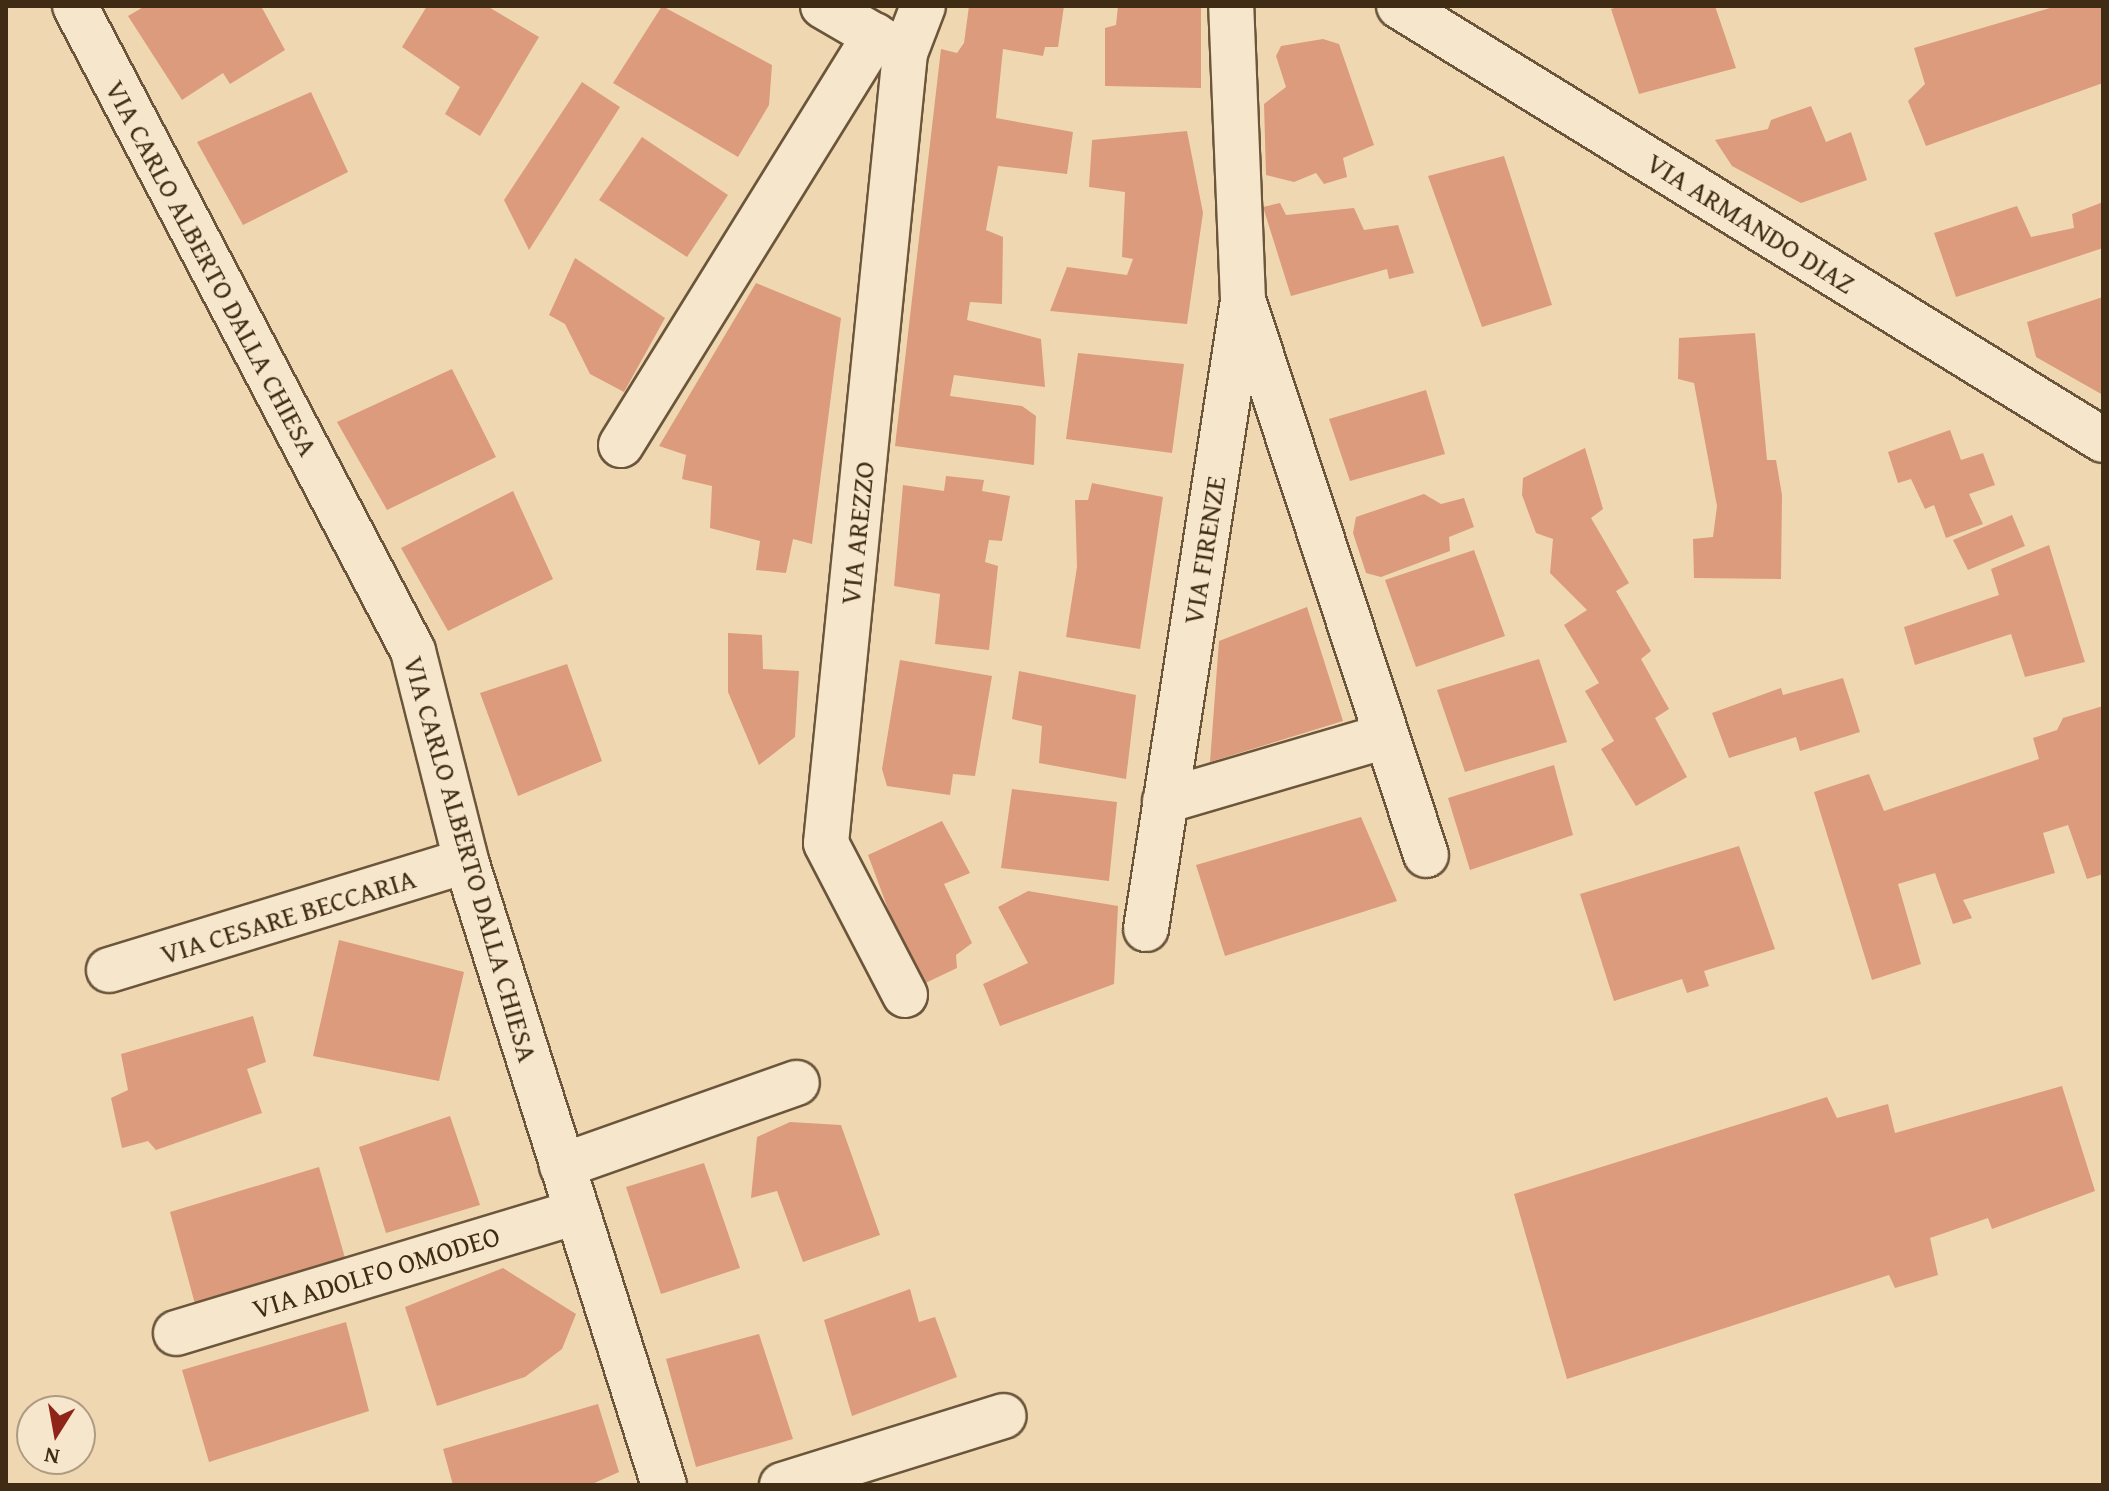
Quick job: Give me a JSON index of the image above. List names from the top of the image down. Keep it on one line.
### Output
{"streets":{"street":["VIA ARMANDO DIAZ","VIA CARLO ALBERTO DALLA CHIESA","VIA AREZZO","VIA FIRENZE","VIA CESARE BECCARIA","VIA ADOLFO OMODEO"]},"crossings":[["VIA CARLO ALBERTO DALLA CHIESA","VIA CESARE BECCARIA"],["VIA CARLO ALBERTO DALLA CHIESA","VIA ADOLFO OMODEO"]],"north":"bottom"}
